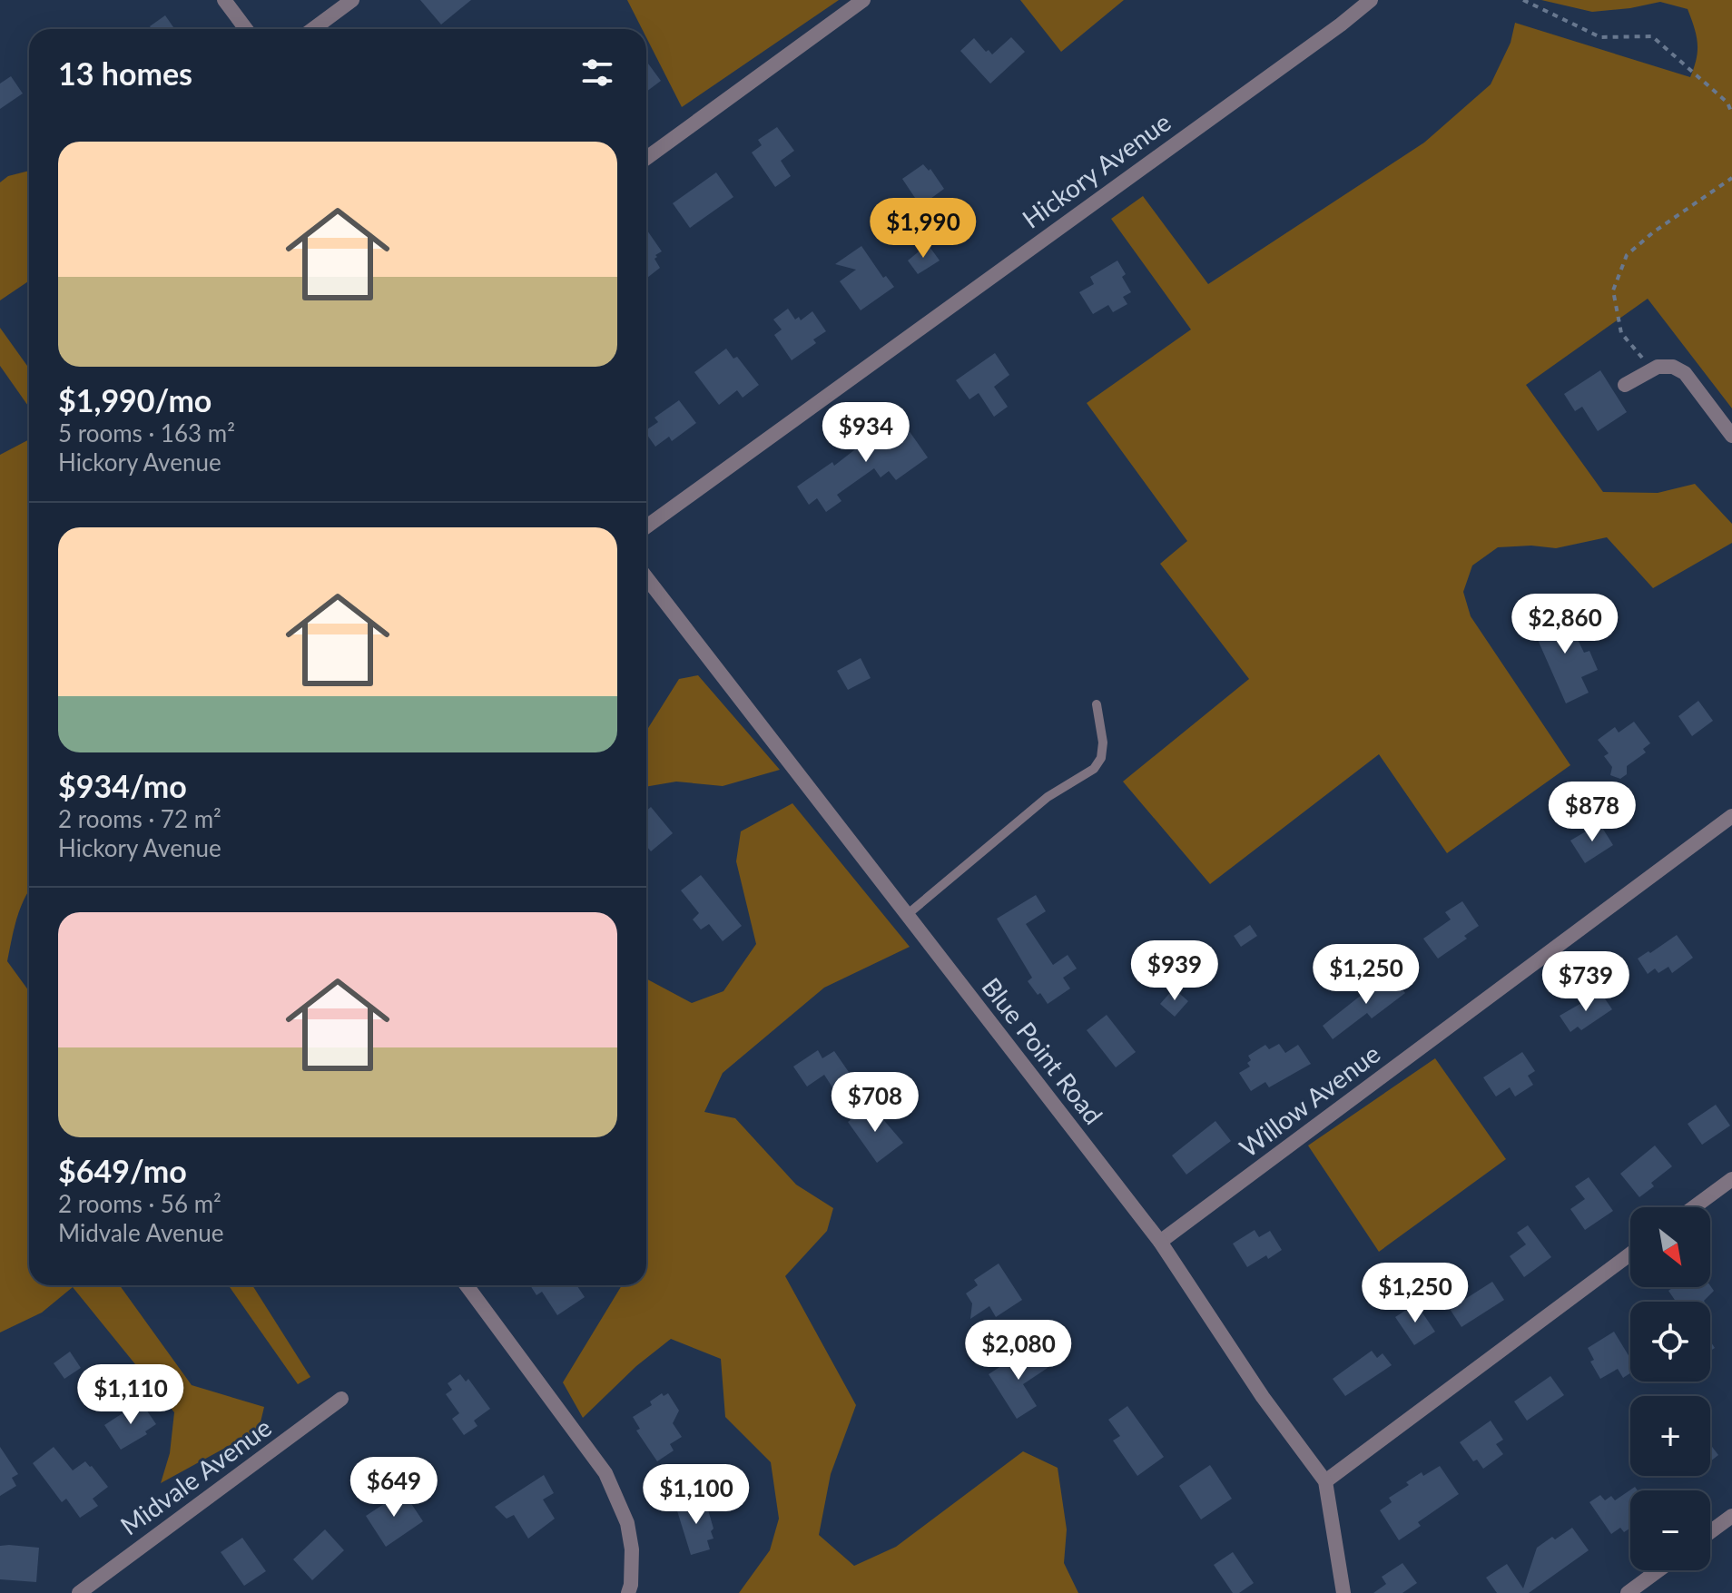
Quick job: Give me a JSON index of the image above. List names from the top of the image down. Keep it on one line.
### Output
{"streets":{"street":["Hickory Avenue","Blue Point Road","Willow Avenue","Midvale Avenue"]},"crossings":[["Blue Point Road","Willow Avenue"]],"north":"bottom right","page":{"heading":"13 homes","list":[{"name":"$1,990/mo","note":"5 rooms · 163 m² · Hickory Avenue"},{"name":"$934/mo","note":"2 rooms · 72 m² · Hickory Avenue"},{"name":"$649/mo","note":"2 rooms · 56 m² · Midvale Avenue"}],"price":["$1,990","$934","$2,860","$878","$939","$1,250","$739","$708","$1,250","$2,080","$1,110","$649","$1,100"],"map_buttons":["+","−"]}}
